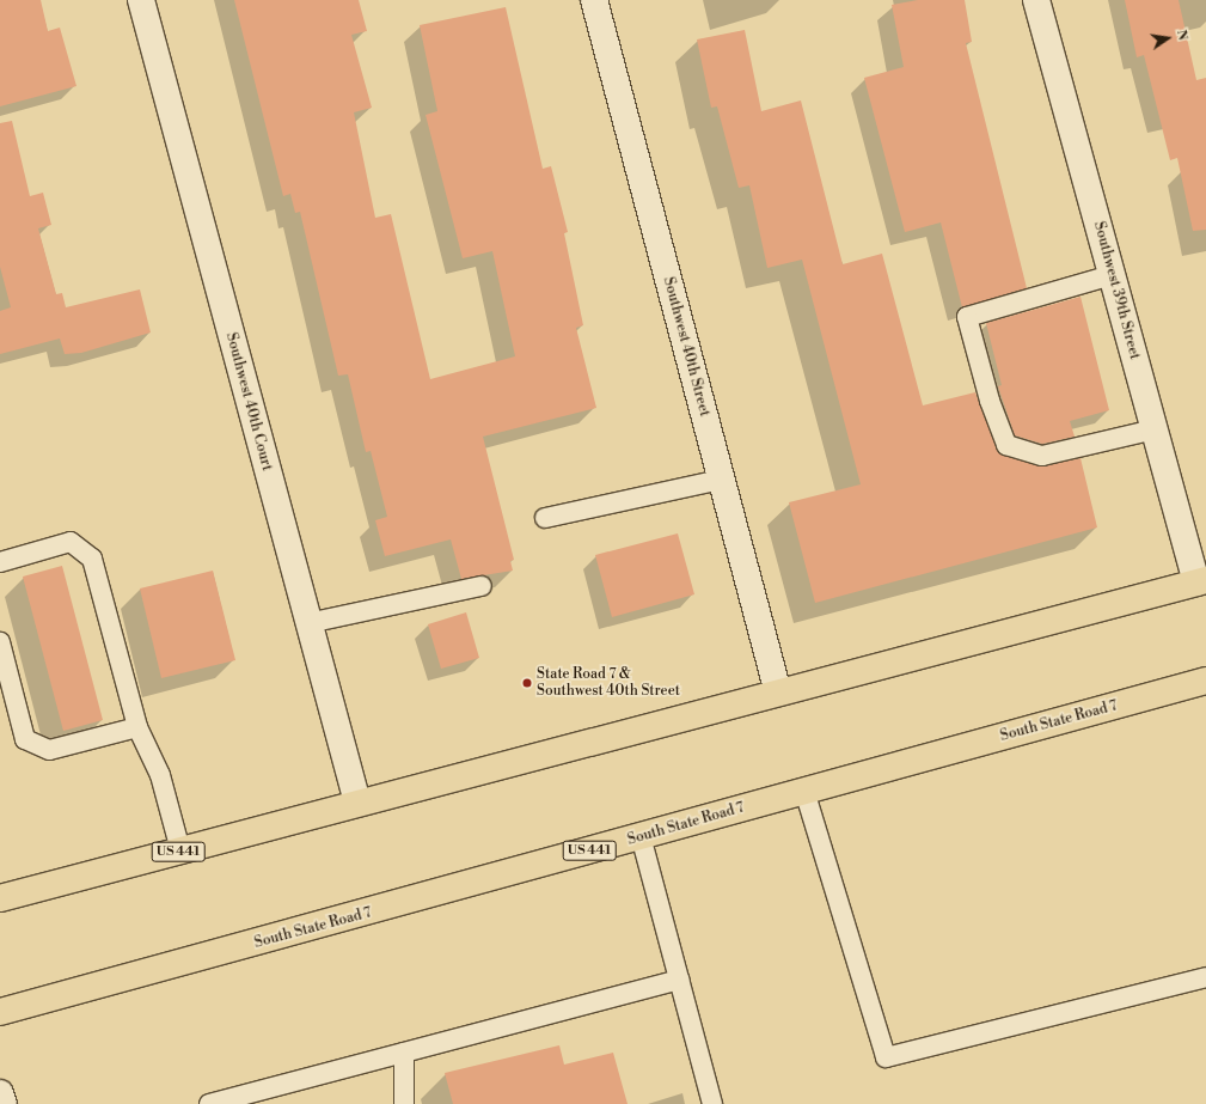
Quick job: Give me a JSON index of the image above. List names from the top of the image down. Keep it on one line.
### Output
{"streets":{"main road":["South State Road 7","US 441"],"street":["Southwest 39th Street","Southwest 40th Street","Southwest 40th Court"]},"crossings":[["Southwest 39th Street","US 441"],["Southwest 40th Street","US 441"],["Southwest 40th Court","US 441"]],"places":["State Road 7 & Southwest 40th Street"],"north":"right"}
